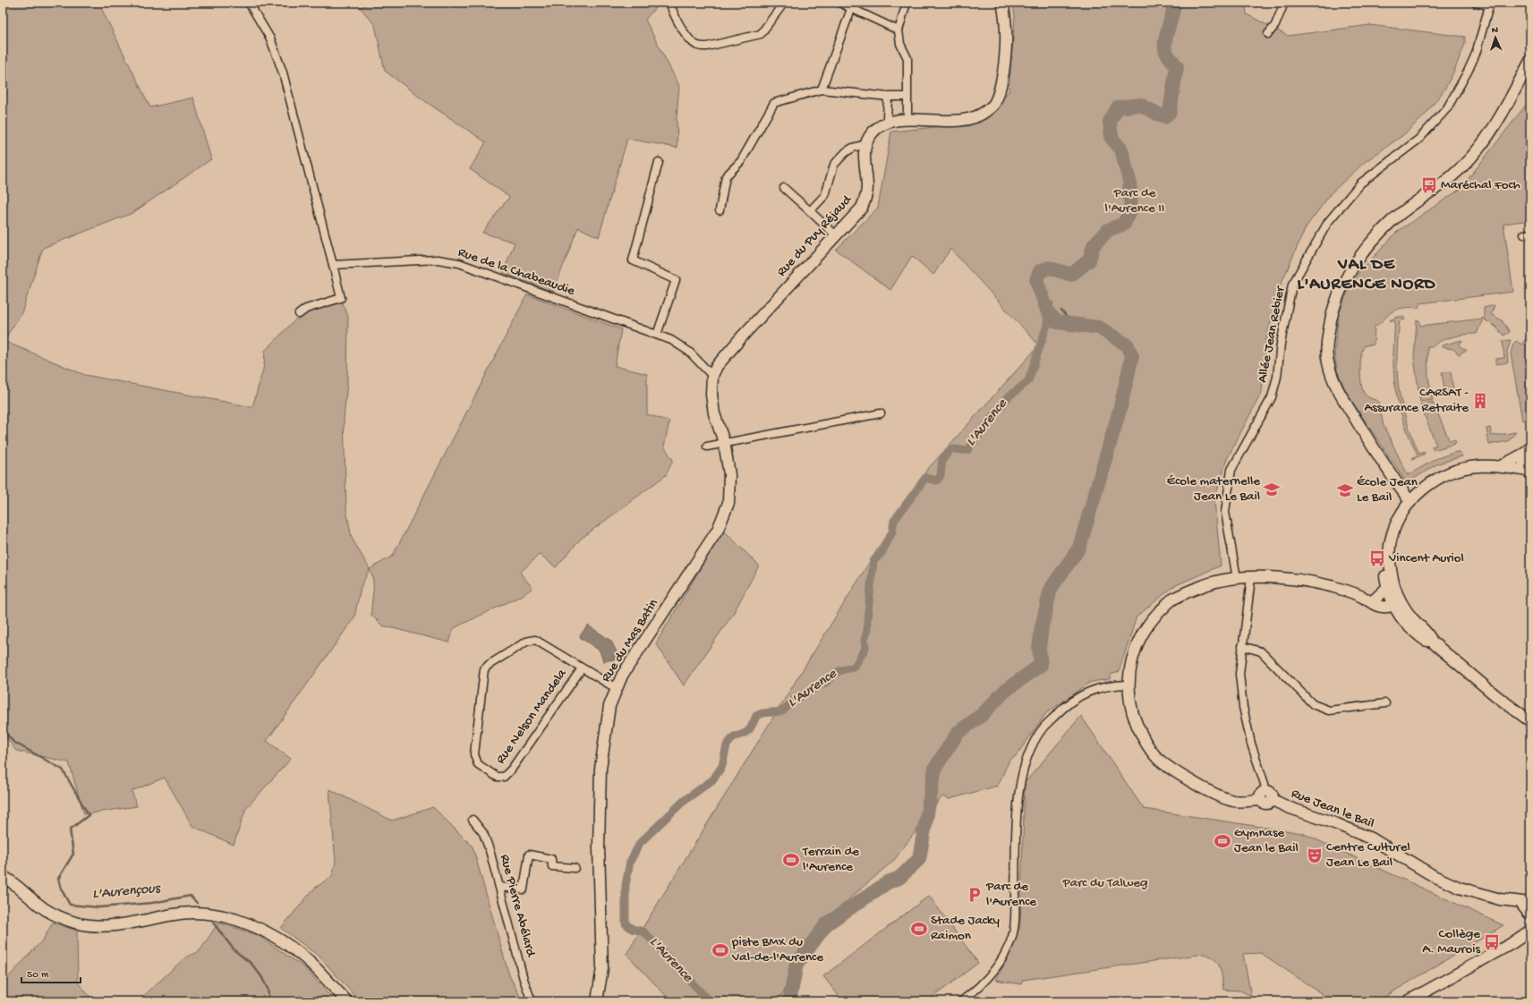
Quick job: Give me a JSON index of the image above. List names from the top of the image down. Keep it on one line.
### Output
{"streets":{"street":["Rue du Puy Réjaud","Rue de la Chabeaudie","Allée Jean Rebier","Rue du Mas Batin","Rue Nelson Mandela","Rue Jean le Bail","Rue Pierre Abélard"]},"crossings":[["Rue du Puy Réjaud","Rue de la Chabeaudie"],["Rue du Puy Réjaud","Rue du Mas Batin"],["Rue de la Chabeaudie","Rue du Mas Batin"],["Rue du Mas Batin","Rue Nelson Mandela"]],"districts":["VAL DE L'AURENCE NORD"],"water":["L'Aurence","L'Aurençous"],"parks":["Parc de l'Aurence II","Parc du Talweg"],"places":{"bus stop":["Maréchal Foch","Vincent Auriol","Collège A. Maurois"],"building":["CARSAT - Assurance Retraite"],"school or university":["École maternelle Jean Le Bail","École Jean Le Bail"],"sports":["Gymnase Jean le Bail","Terrain de l'Aurence","Stade Jacky Raimon","piste BMX du Val-de-l'Aurence"],"theatre":["Centre Culturel Jean Le Bail"],"parking":["Parc de l'Aurence"]},"scale_bar":"50 m","north":"top"}
